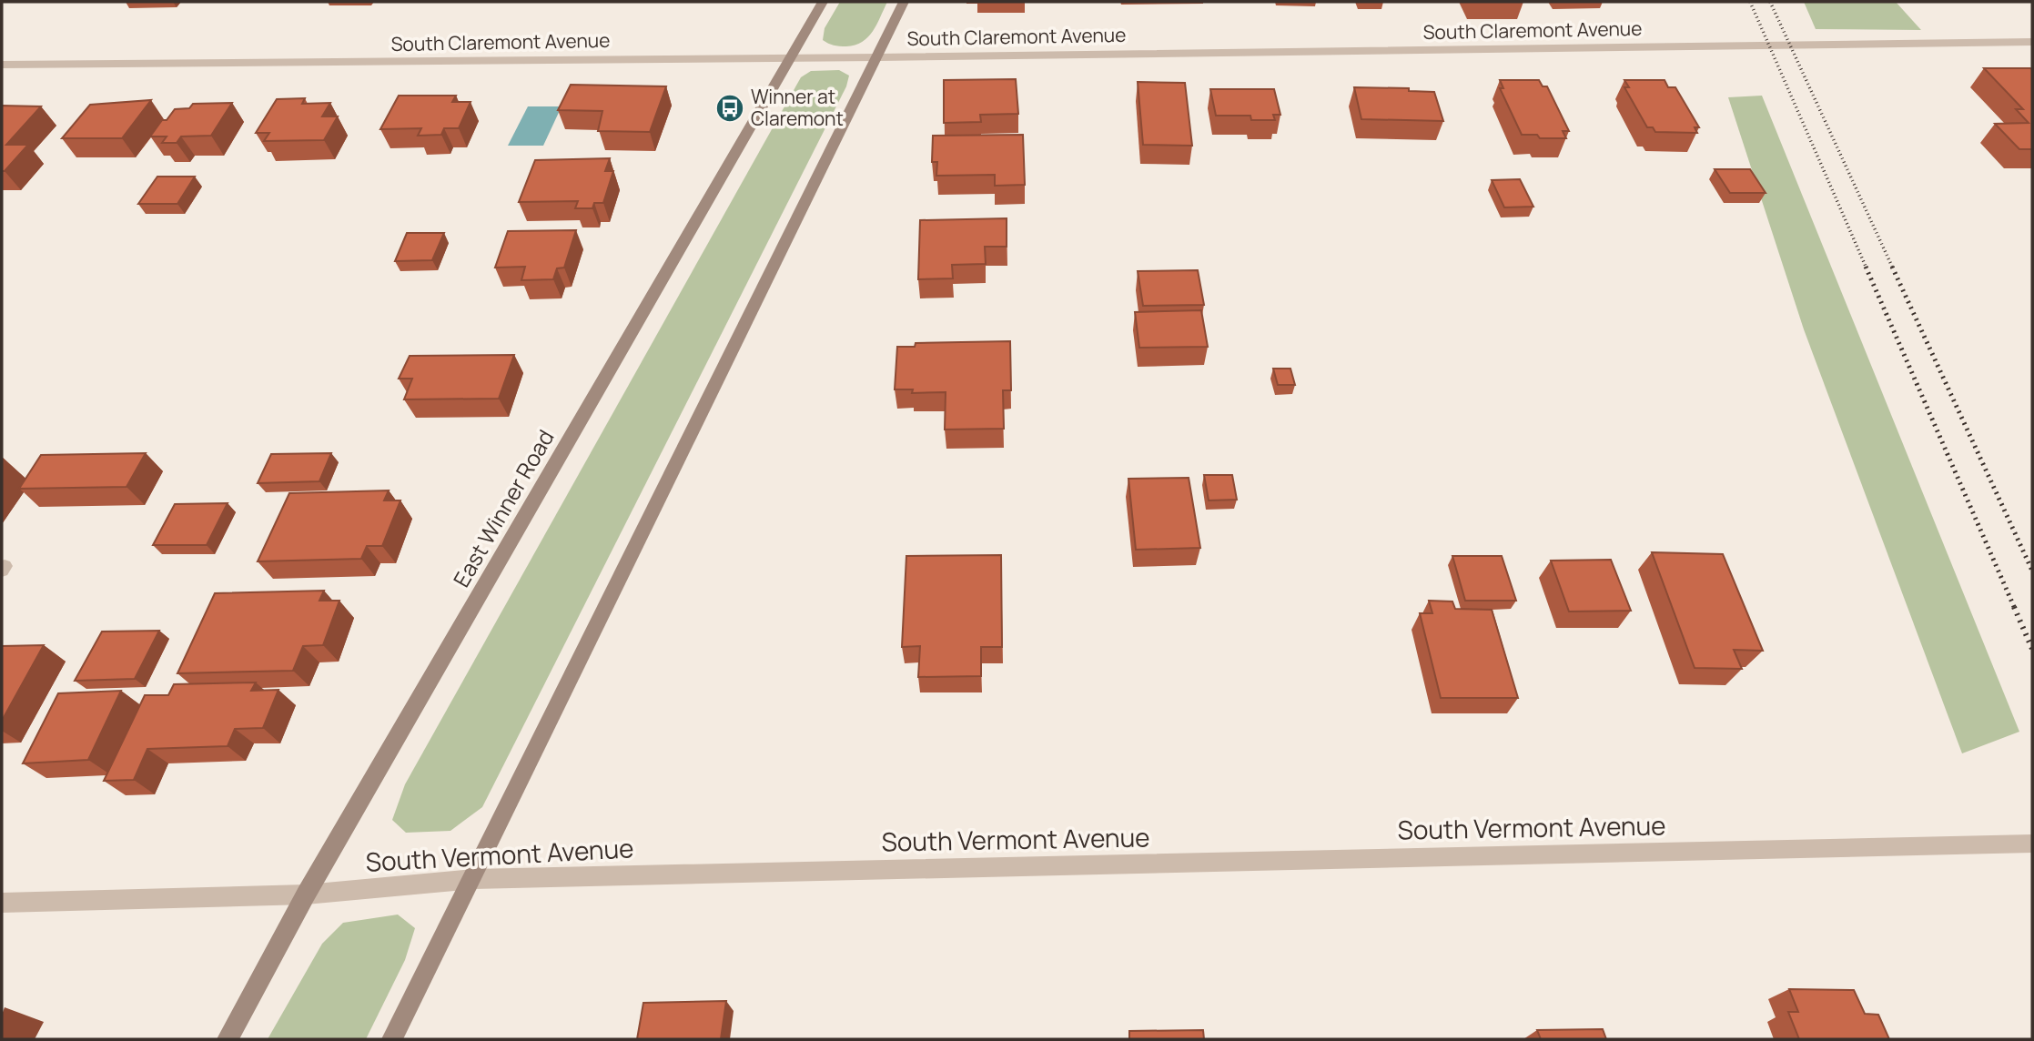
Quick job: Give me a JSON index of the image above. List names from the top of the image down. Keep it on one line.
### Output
{"streets":{"street":["South Claremont Avenue","East Winner Road","South Vermont Avenue"]},"crossings":[["South Claremont Avenue","East Winner Road"],["East Winner Road","South Vermont Avenue"]],"places":{"bus stop":["Winner at Claremont"]}}
